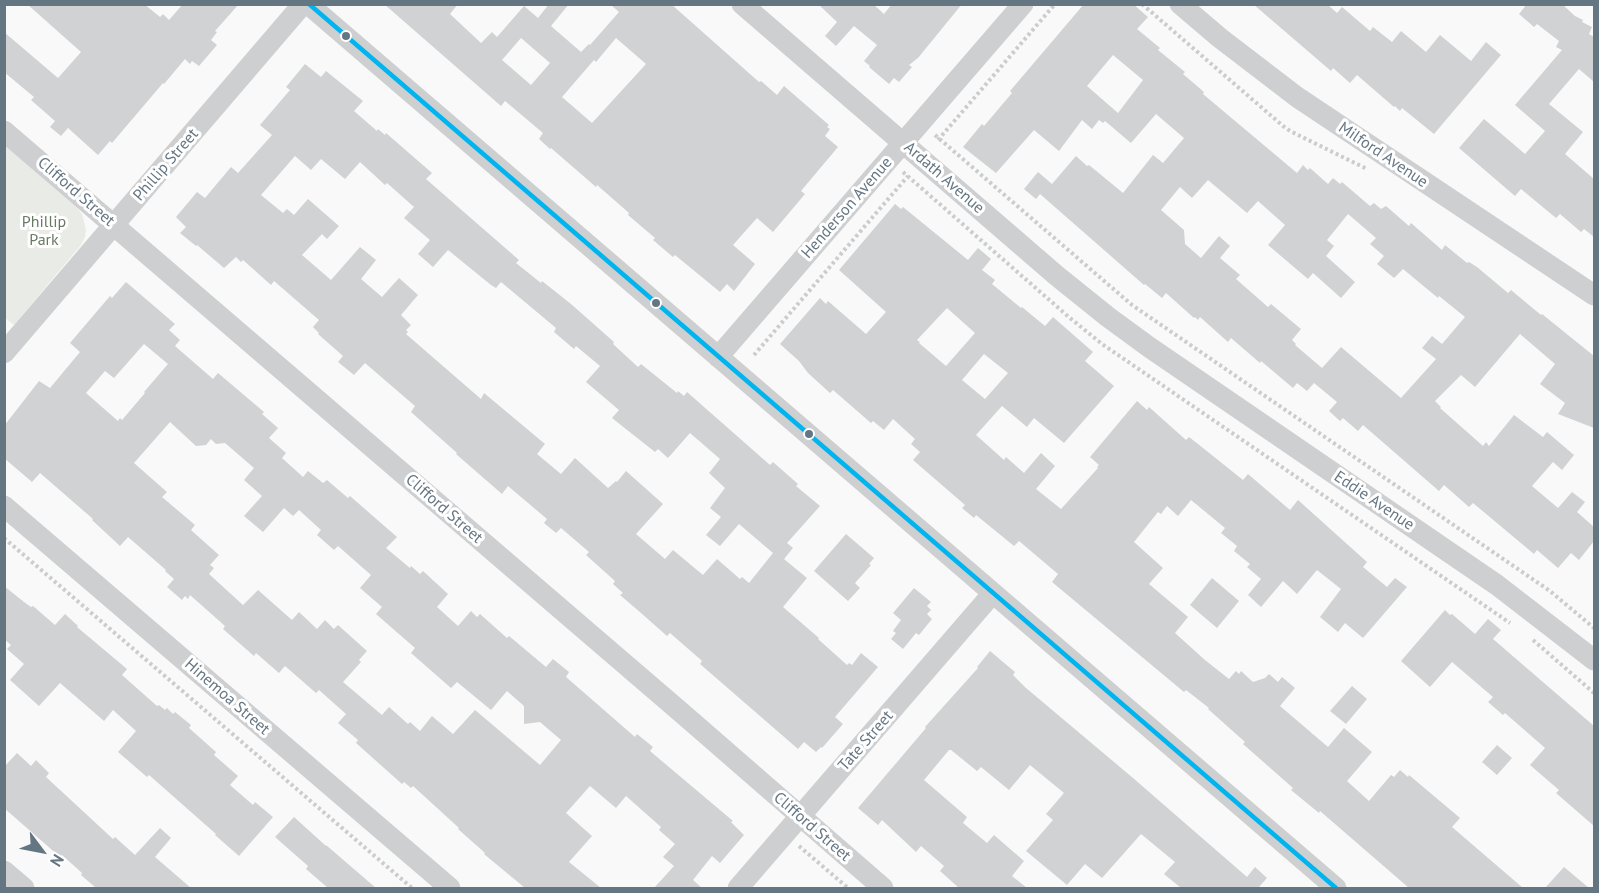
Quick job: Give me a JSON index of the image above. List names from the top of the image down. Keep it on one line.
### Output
{"streets":{"street":["Milford Avenue","Phillip Street","Ardath Avenue","Clifford Street","Henderson Avenue","Eddie Avenue","Hinemoa Street","Tate Street"]},"crossings":[["Phillip Street","Clifford Street"],["Ardath Avenue","Henderson Avenue"],["Ardath Avenue","Eddie Avenue"],["Clifford Street","Tate Street"]],"parks":["Phillip Park"],"north":"bottom right"}
